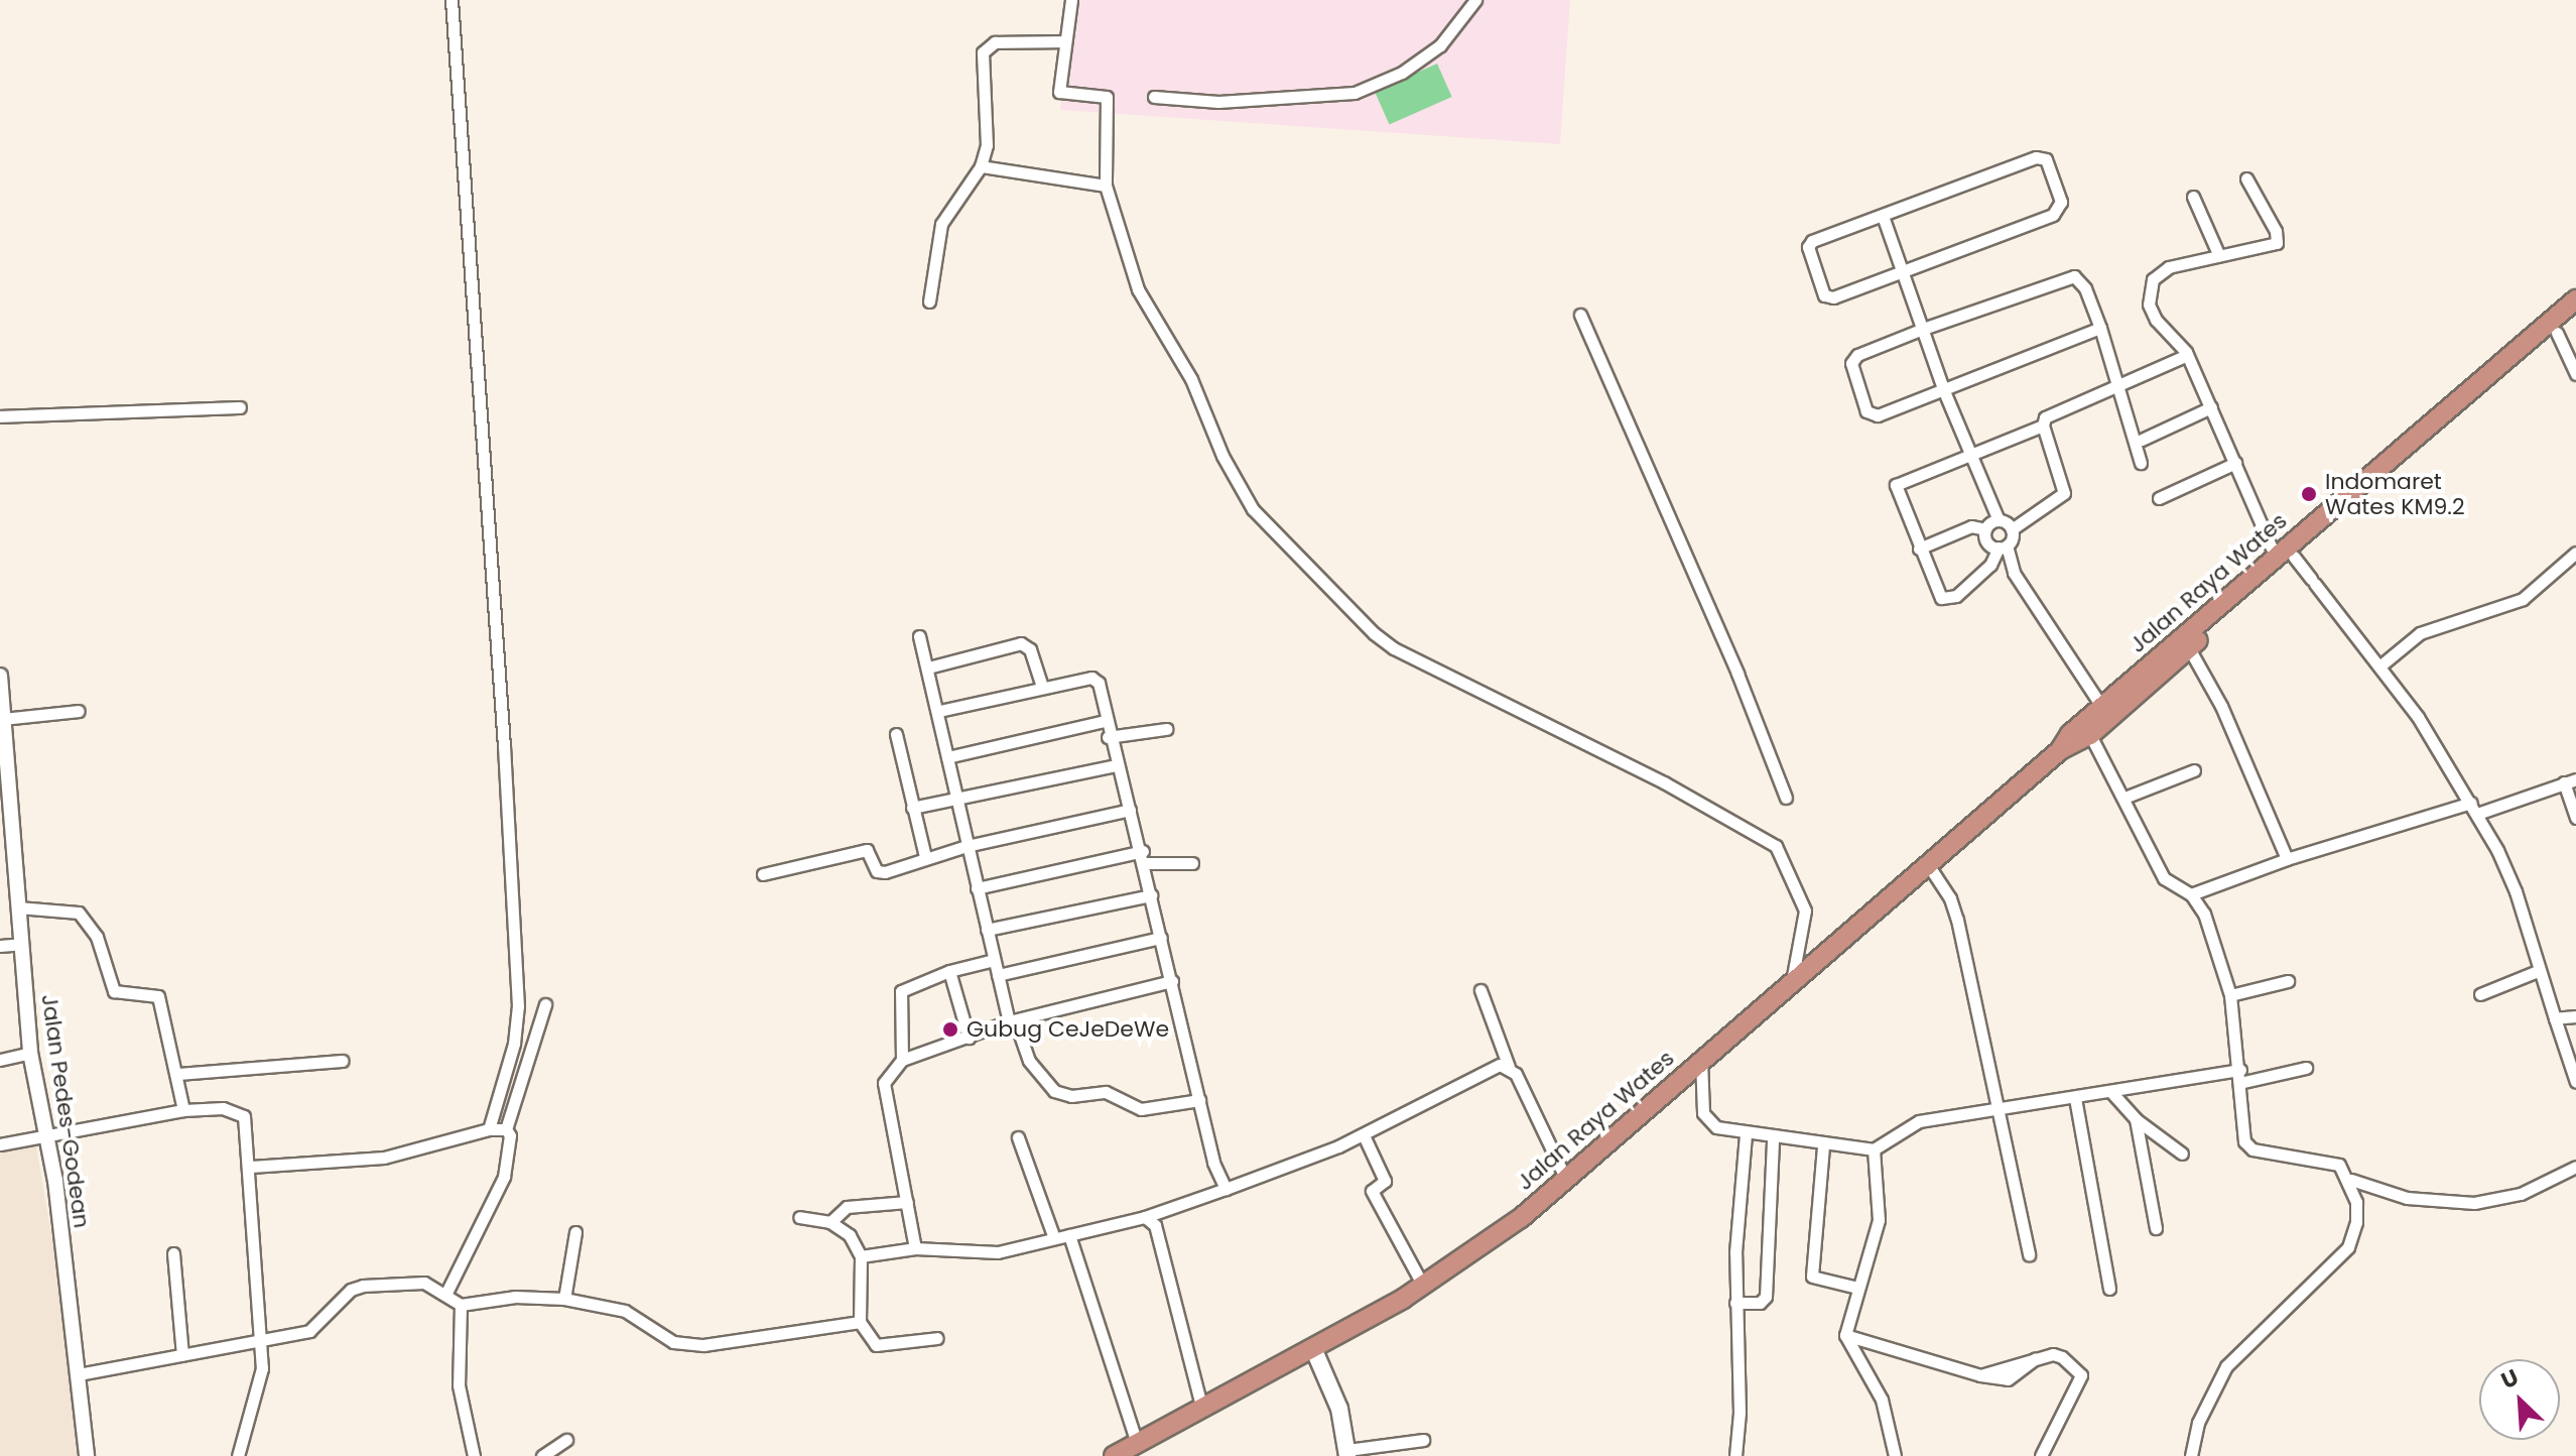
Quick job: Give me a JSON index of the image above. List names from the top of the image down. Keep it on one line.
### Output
{"streets":{"highway":["Jalan Raya Wates"],"street":["Jalan Pedes-Godean"]},"places":["Indomaret Wates KM9.2","Gubug CeJeDeWe"],"north":"top left"}
